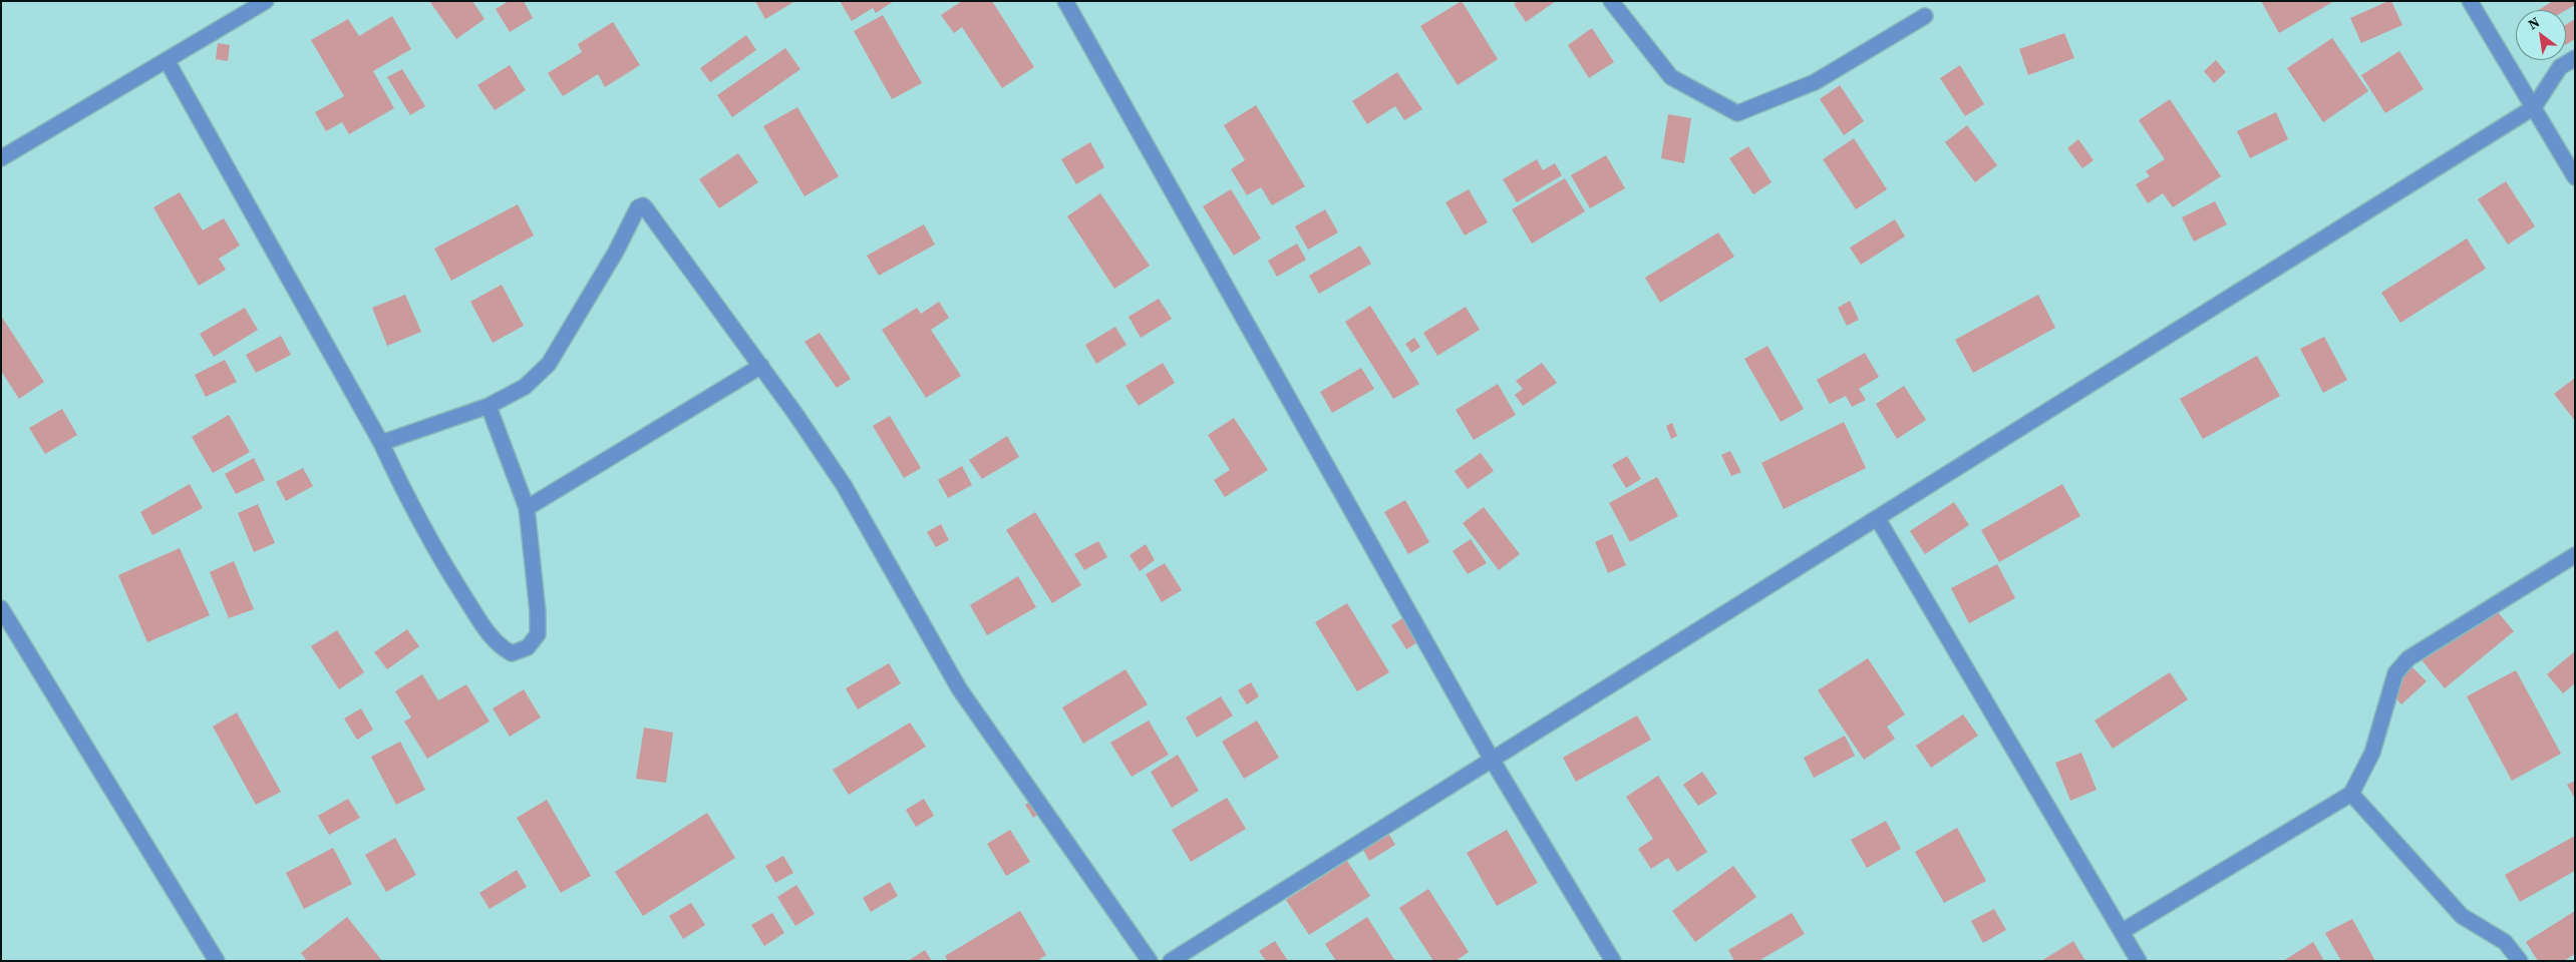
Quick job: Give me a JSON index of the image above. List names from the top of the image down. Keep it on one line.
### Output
{"north":"top left"}
